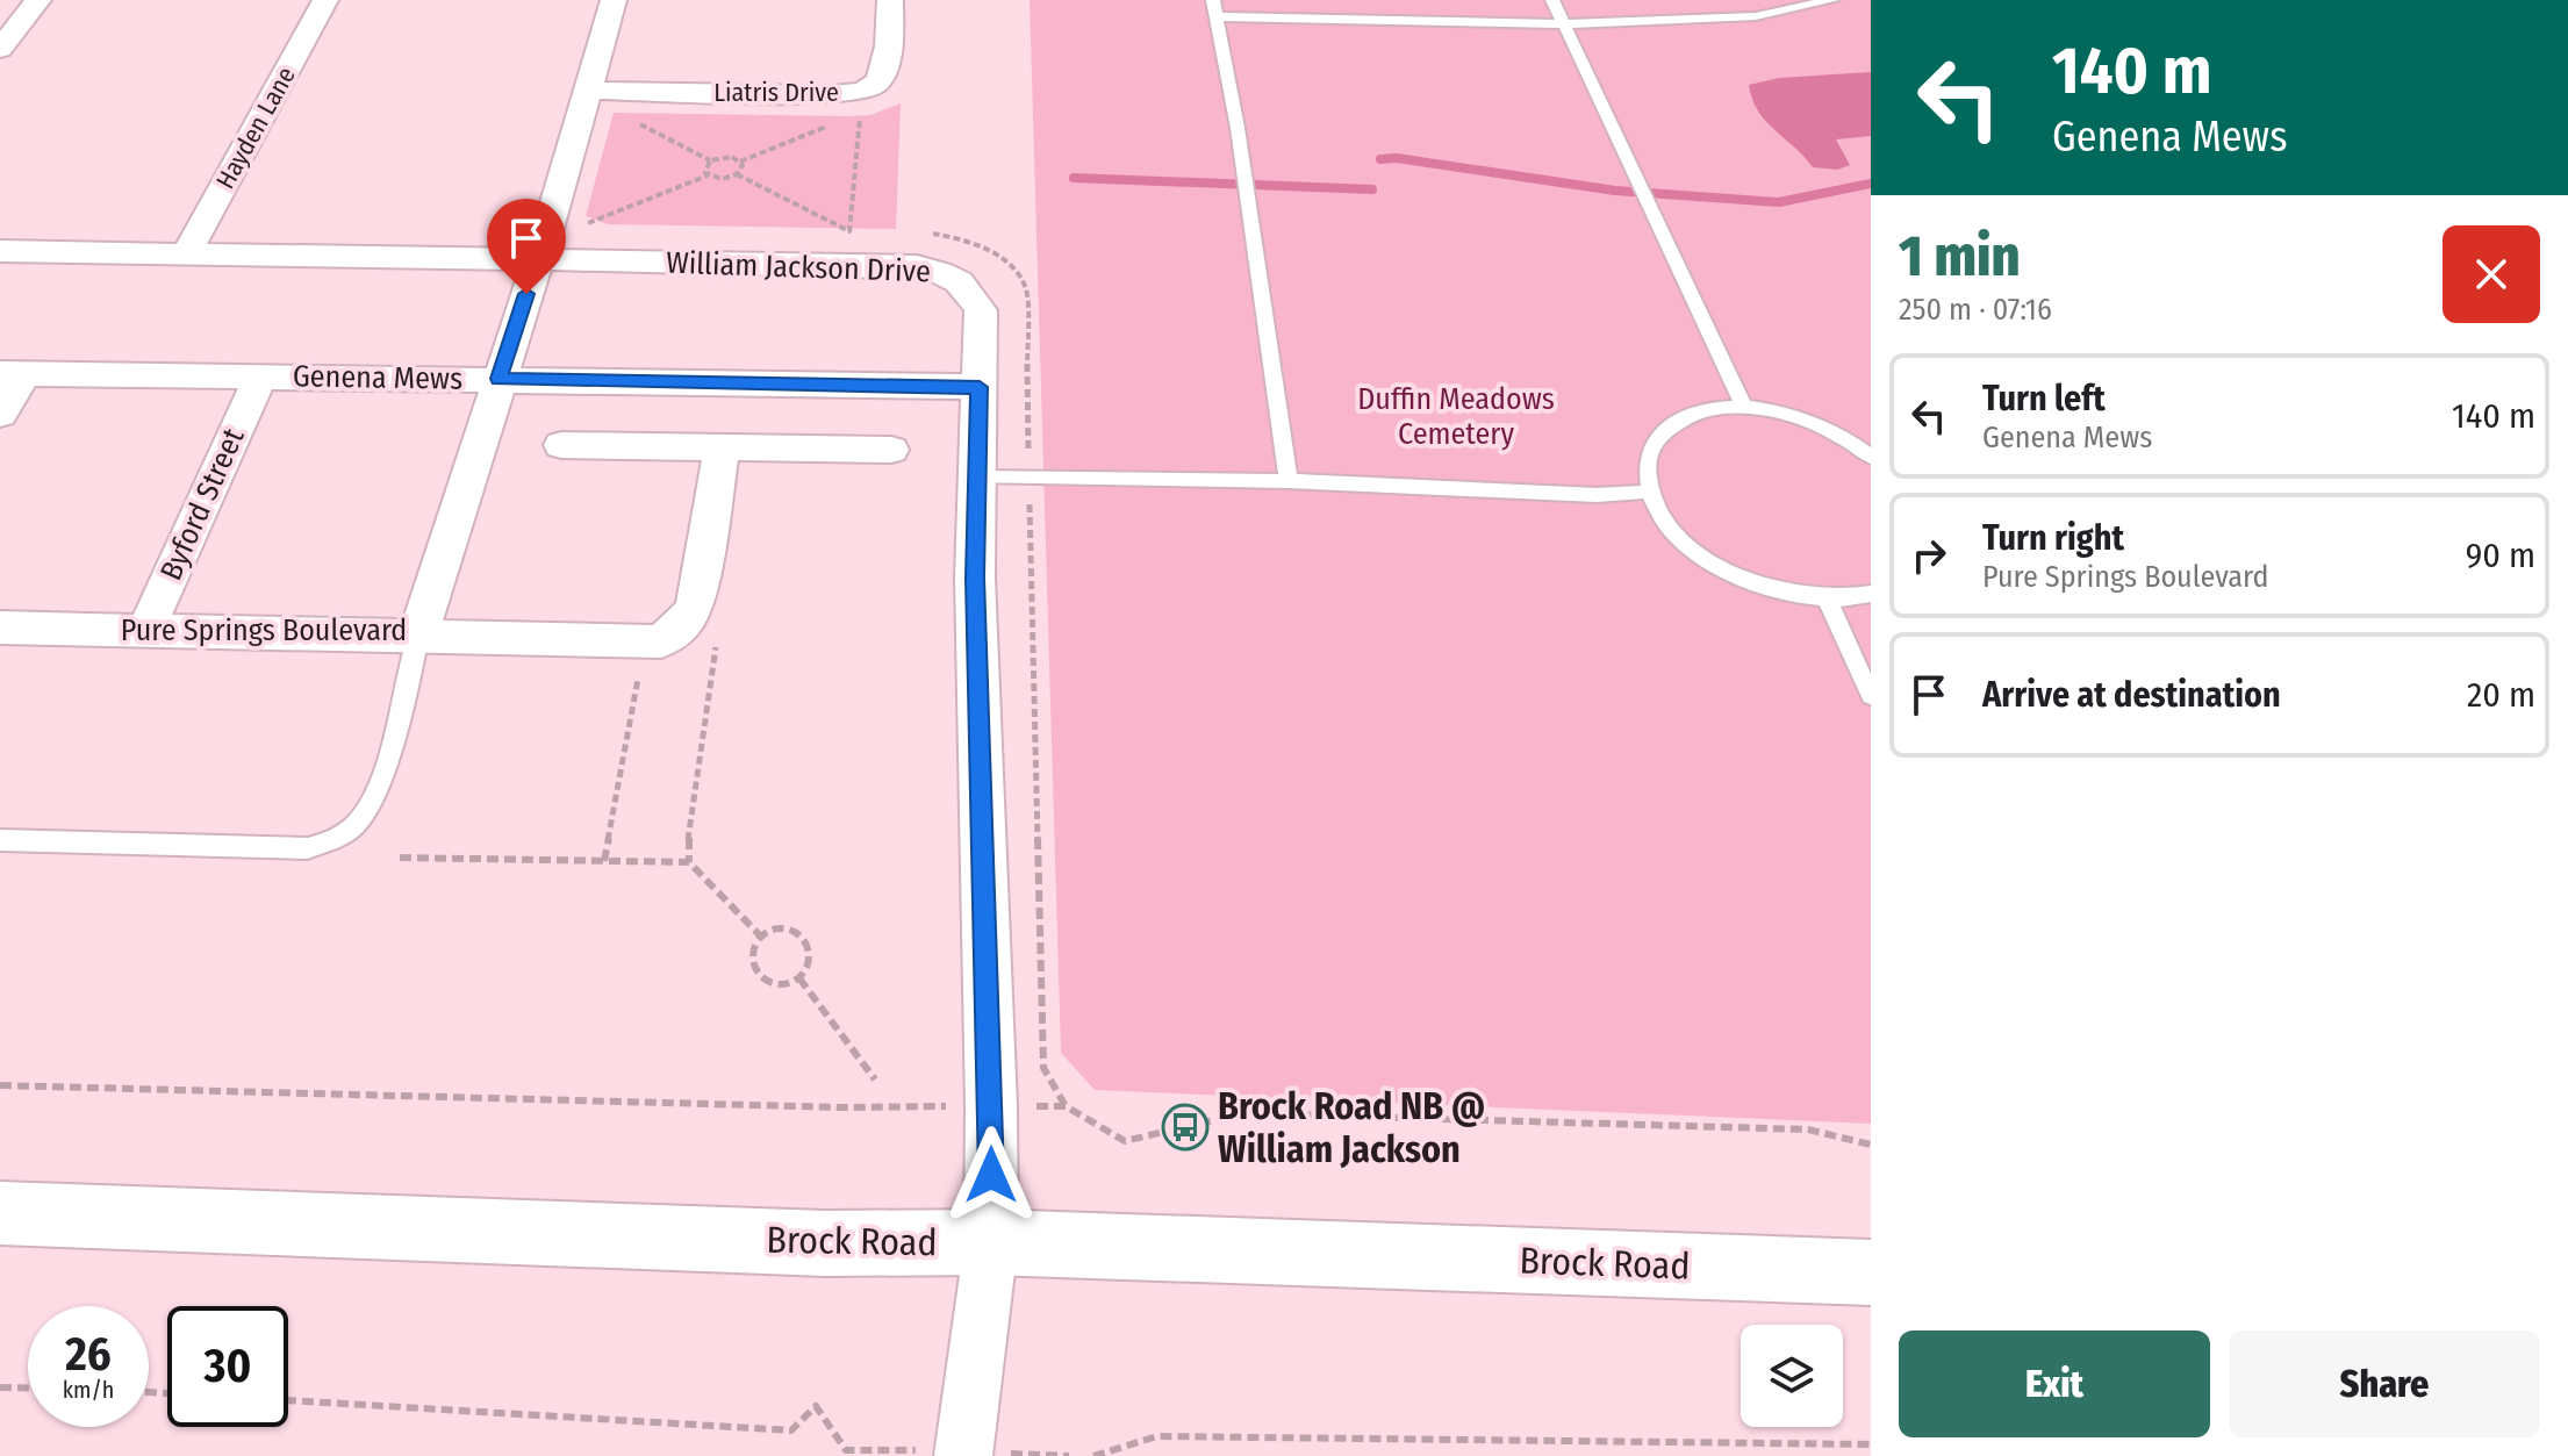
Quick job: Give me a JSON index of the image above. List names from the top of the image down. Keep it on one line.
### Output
{"streets":{"main road":["Brock Road"],"street":["Liatris Drive","Hayden Lane","William Jackson Drive","Genena Mews","Byford Street","Pure Springs Boulevard"]},"crossings":[["Liatris Drive","Pure Springs Boulevard"],["Hayden Lane","William Jackson Drive"],["William Jackson Drive","Genena Mews"],["William Jackson Drive","Pure Springs Boulevard"],["William Jackson Drive","Brock Road"],["Genena Mews","Byford Street"],["Genena Mews","Pure Springs Boulevard"],["Byford Street","Pure Springs Boulevard"]],"parks":["Duffin Meadows Cemetery"],"places":{"bus stop":["Brock Road NB @ William Jackson"]},"page":{"turn":["140 m","Genena Mews"],"heading":["1 min","250 m · 07:16"],"list":[{"name":"Turn left","note":"Genena Mews","value":"140 m"},{"name":"Turn right","note":"Pure Springs Boulevard","value":"90 m"},{"name":"Arrive at destination","value":"20 m"}],"speed":"26 km/h","limit":"30","buttons":["Exit","Share"]}}
